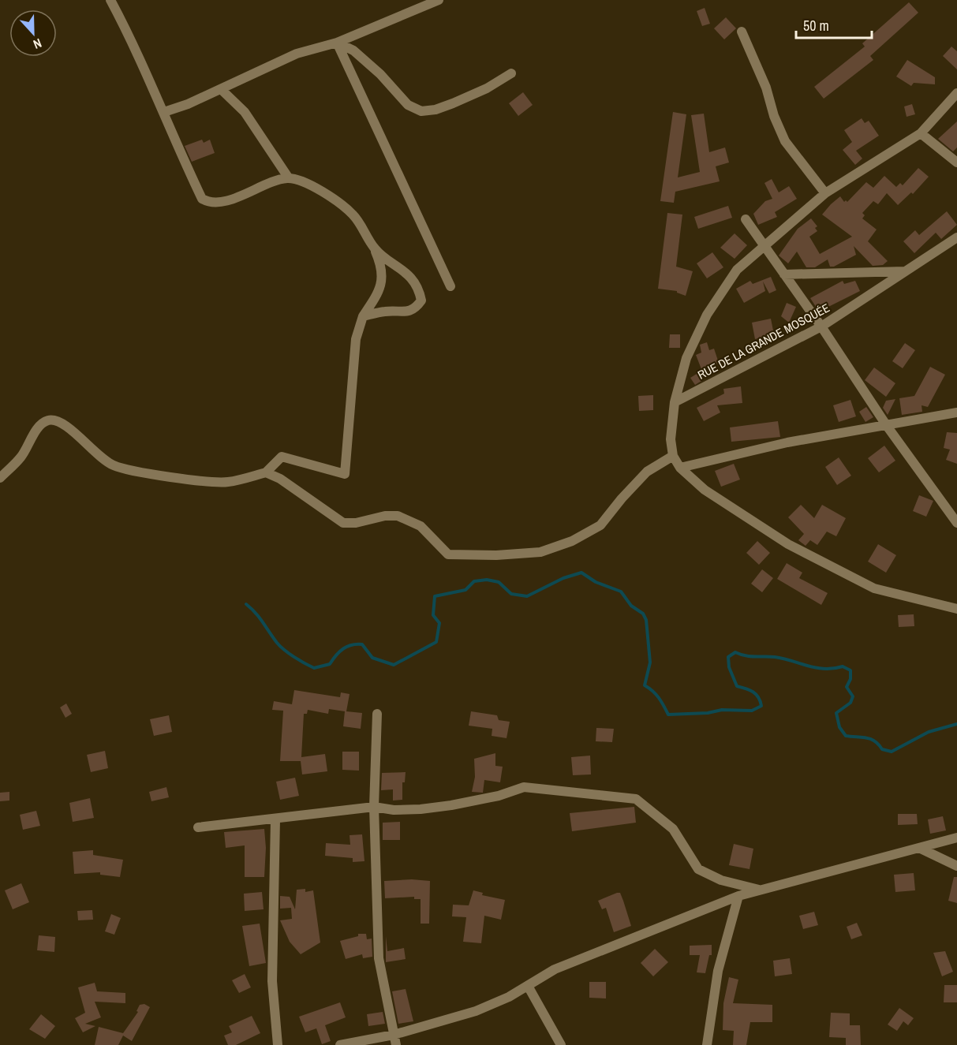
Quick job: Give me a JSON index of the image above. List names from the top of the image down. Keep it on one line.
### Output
{"streets":{"street":["RUE DE LA GRANDE MOSQUÉE"]},"scale_bar":"50 m","north":"bottom"}
